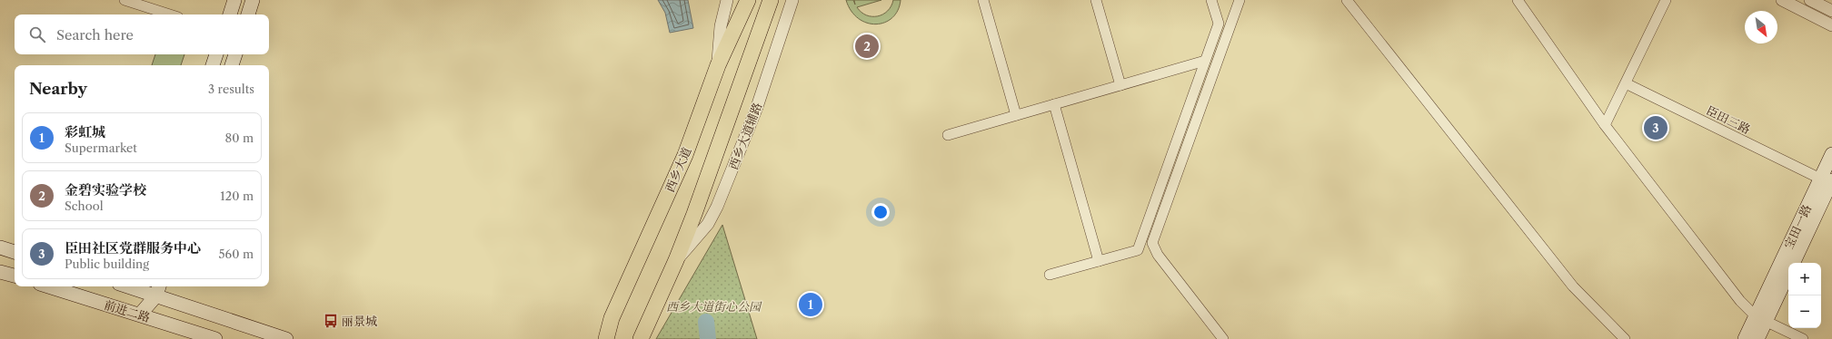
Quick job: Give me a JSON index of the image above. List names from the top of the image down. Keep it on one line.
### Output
{"streets":{"main road":["西乡大道","宝田一路","前进二路"],"street":["臣田三路","西乡大道辅路"]},"crossings":[["臣田三路","宝田一路"]],"parks":["西乡大道街心公园"],"places":{"bus stop":["丽景城"]},"north":"bottom right","page":{"search":"Search here","pins":["2","3","1"],"heading":["Nearby","3 results"],"list":[{"mark":"1","name":"彩虹城","note":"Supermarket","value":"80 m"},{"mark":"2","name":"金碧实验学校","note":"School","value":"120 m"},{"mark":"3","name":"臣田社区党群服务中心","note":"Public building","value":"560 m"}],"map_buttons":["+","−"]}}
